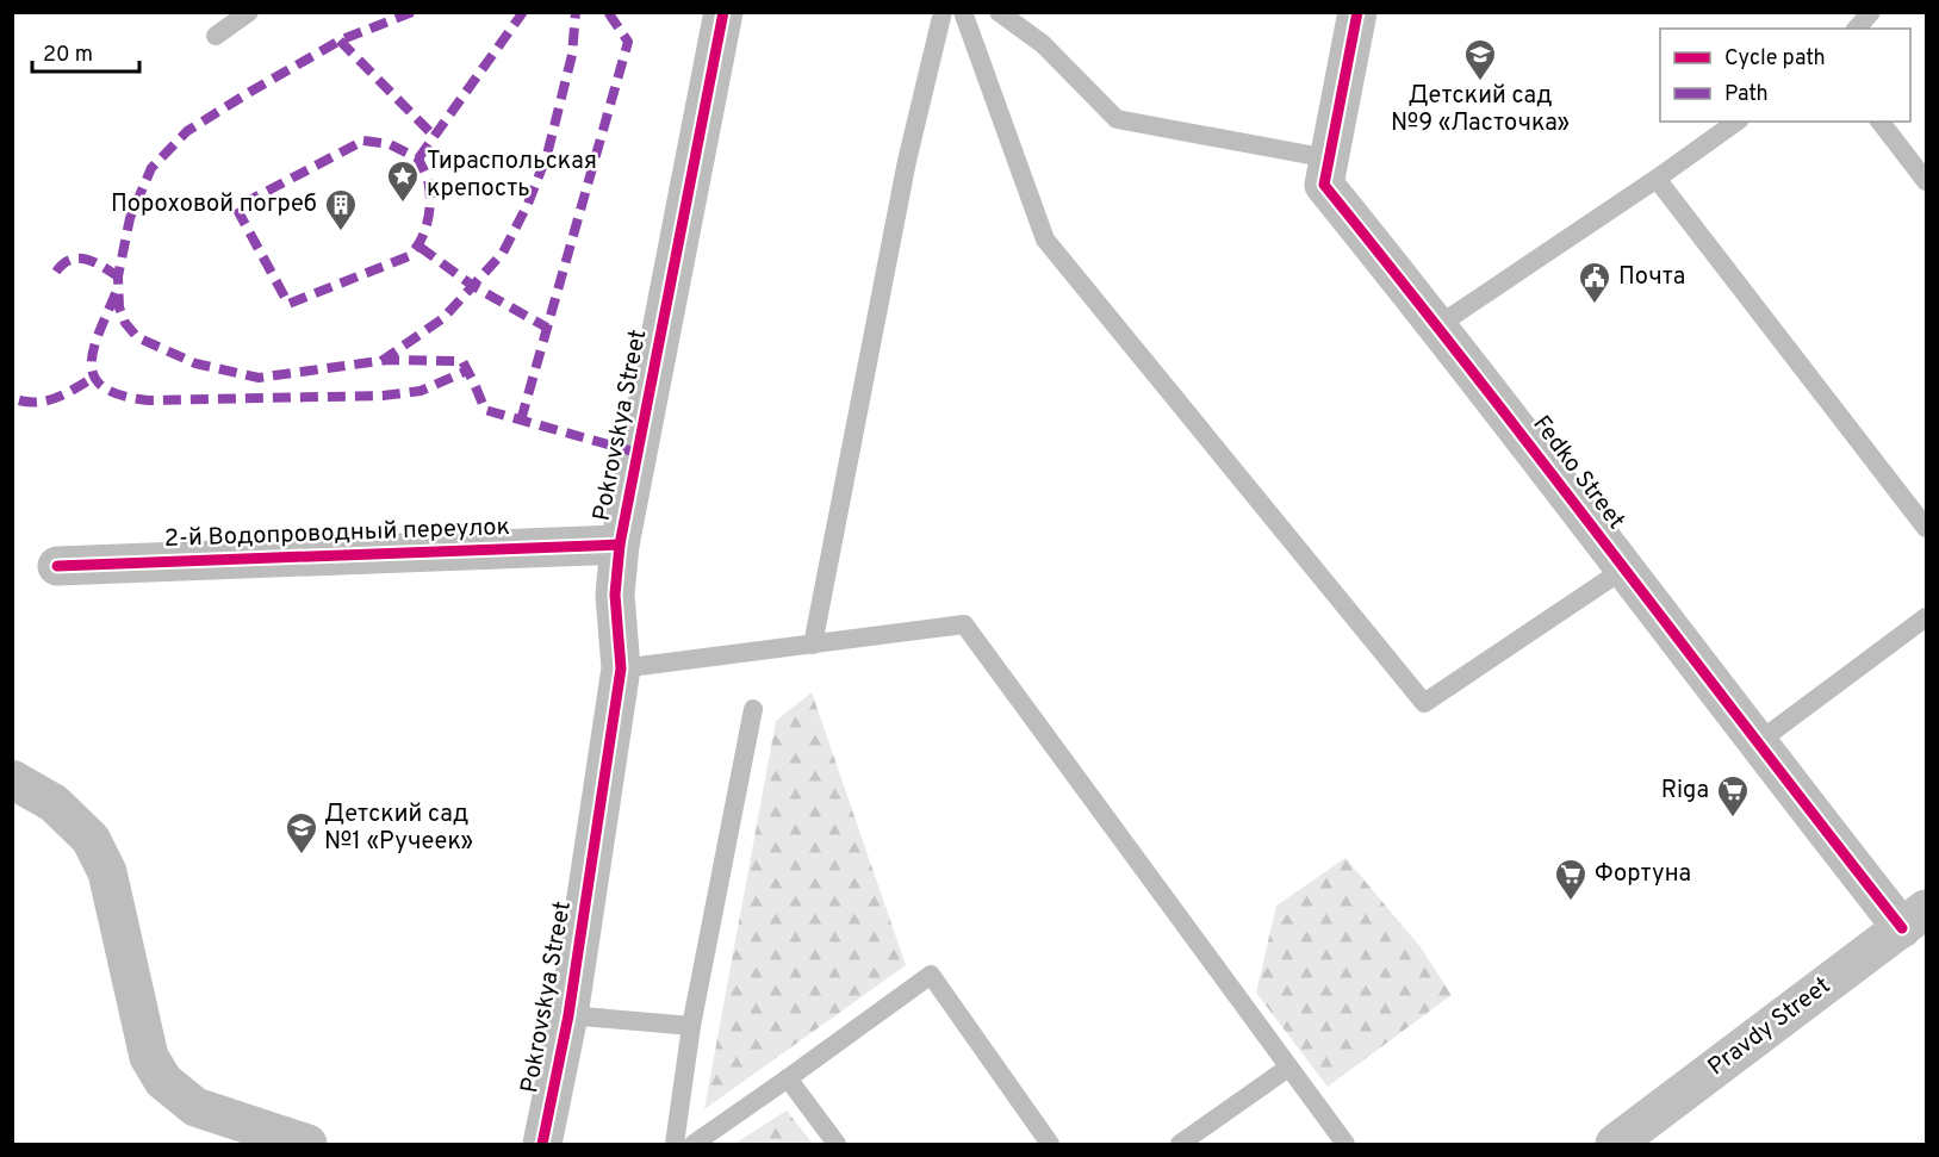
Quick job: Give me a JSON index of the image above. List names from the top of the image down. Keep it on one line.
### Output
{"streets":{"main road":["Pravdy Street"],"street":["Pokrovskya Street","Fedko Street","2-й Водопроводный переулок"]},"crossings":[["Pokrovskya Street","2-й Водопроводный переулок"],["Fedko Street","Pravdy Street"]],"places":{"school or university":["Детский сад №9 «Ласточка»","Детский сад №1 «Ручеек»"],"place":["Тираспольская крепость"],"building":["Пороховой погреб"],"public building":["Почта"],"supermarket":["Riga","Фортуна"]},"legend":["Cycle path","Path"],"scale_bar":"20 m"}
